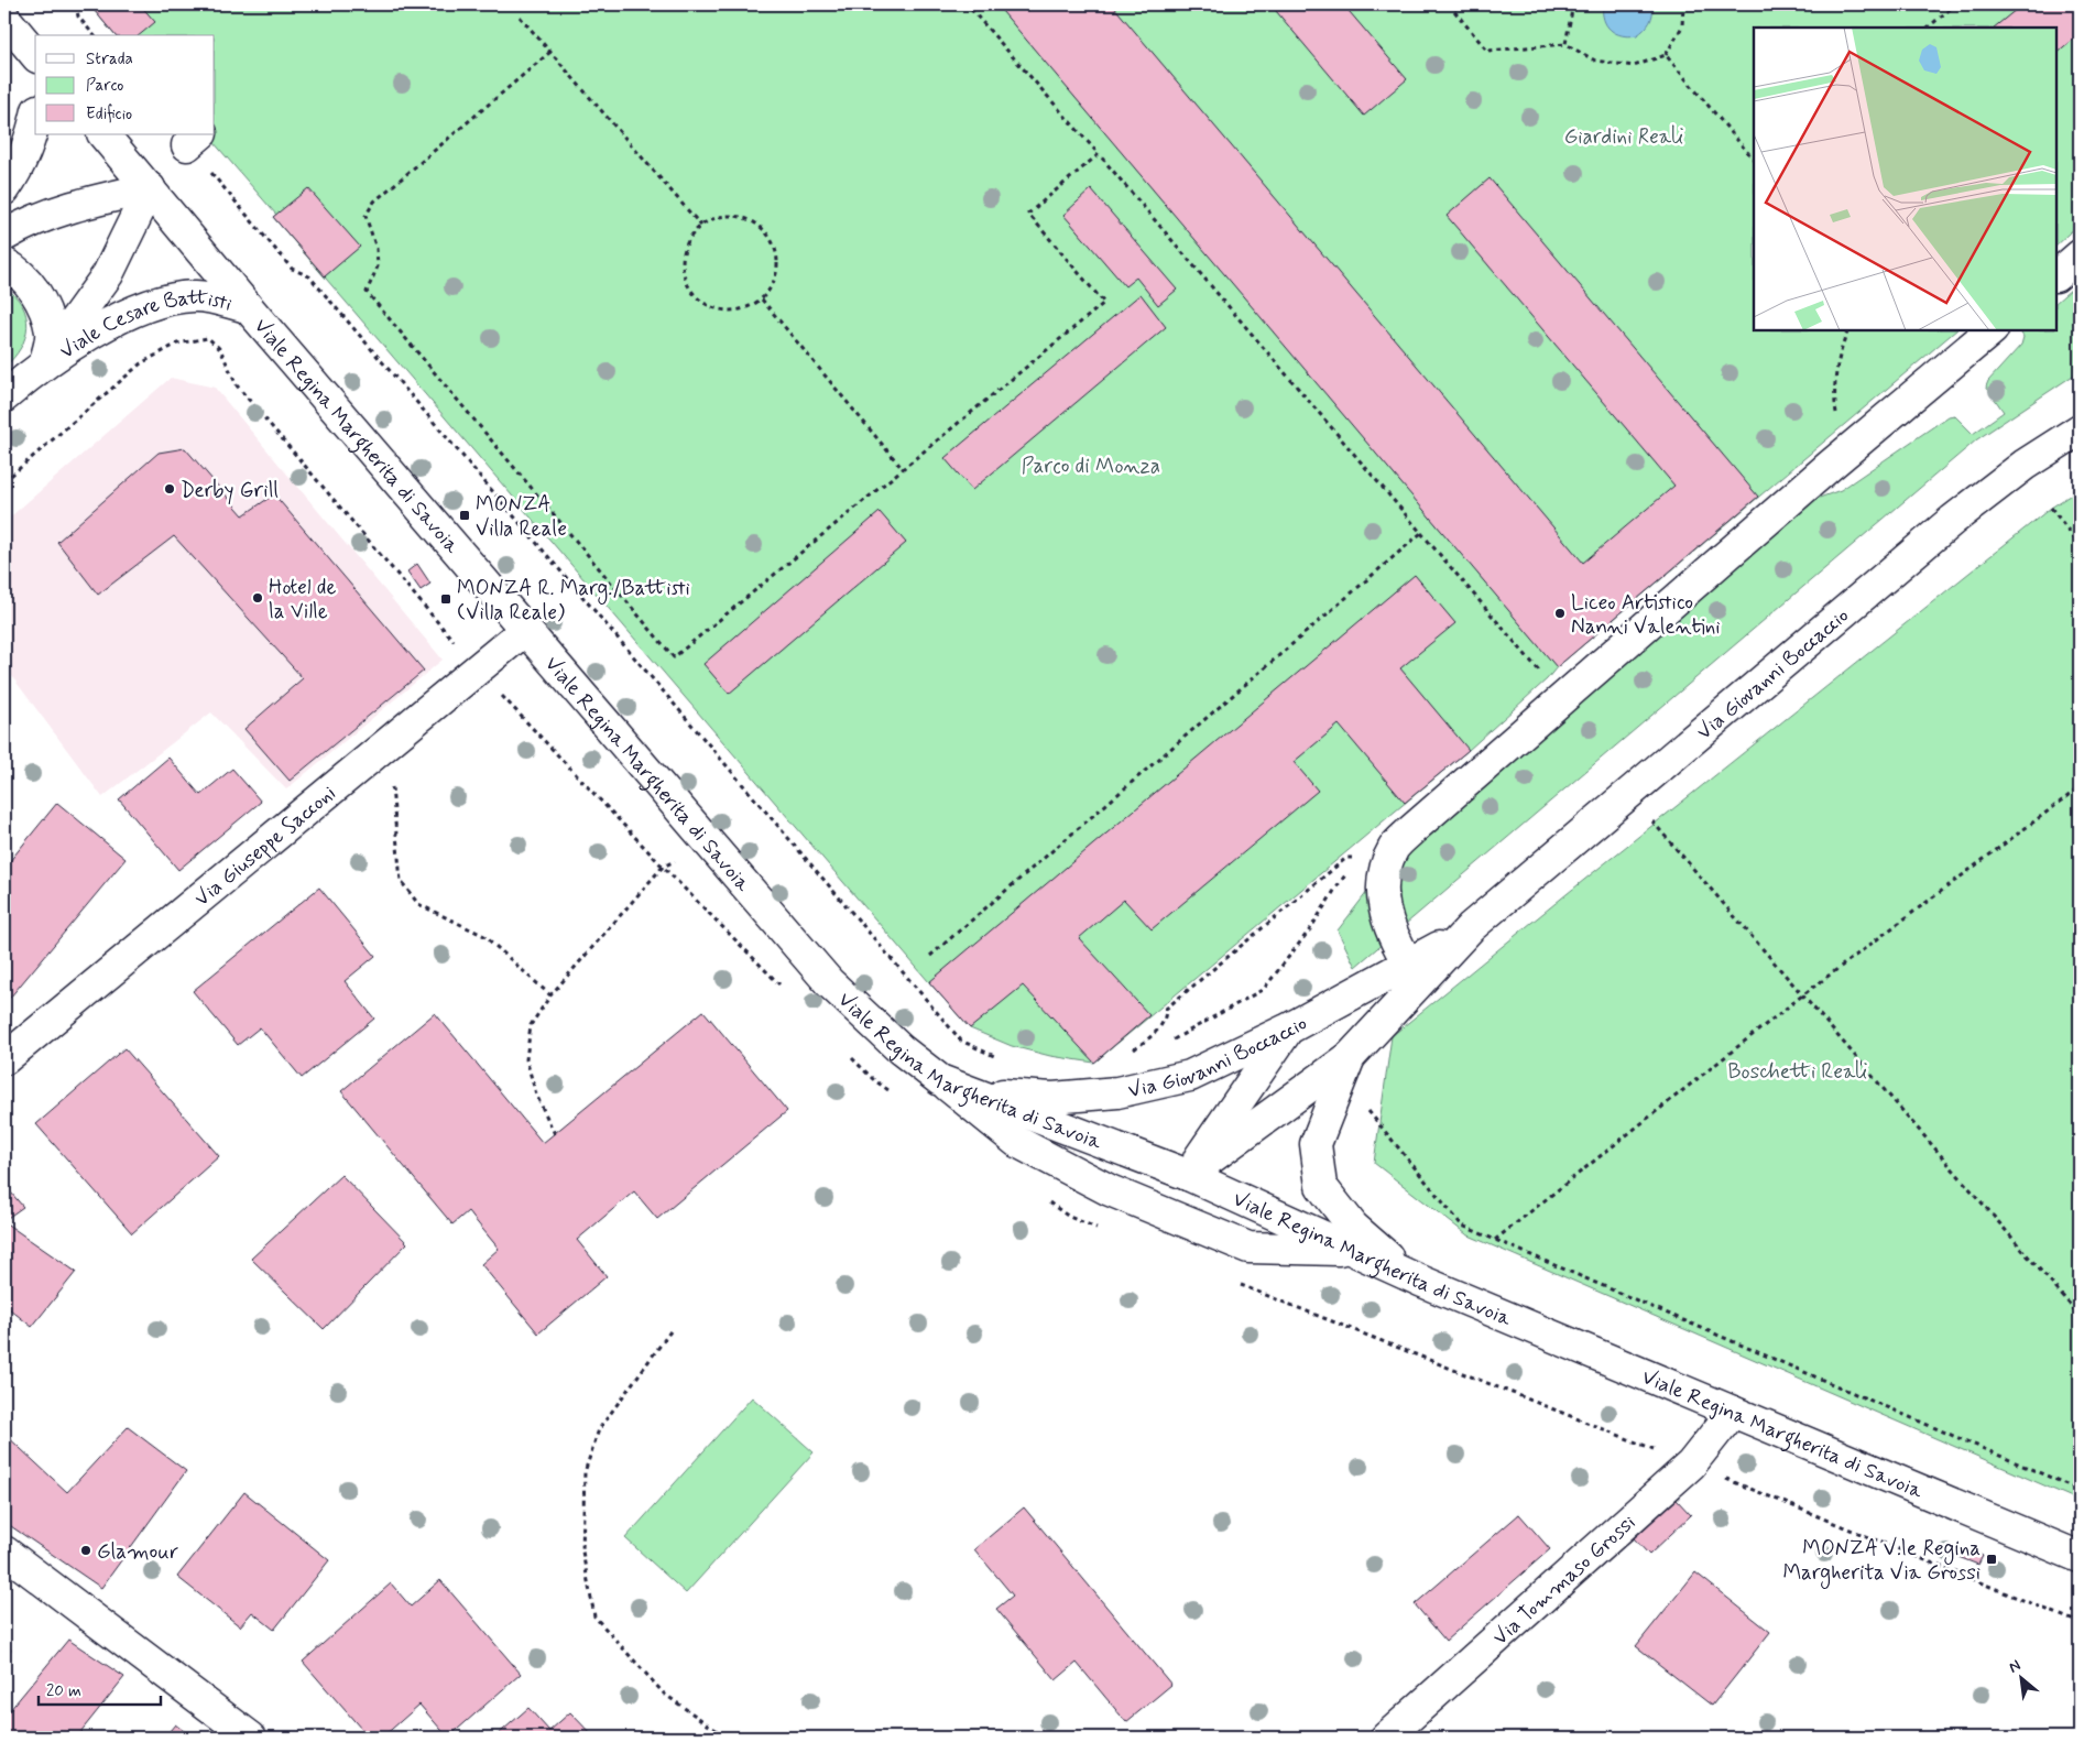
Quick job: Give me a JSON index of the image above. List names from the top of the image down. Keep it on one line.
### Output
{"streets":{"main road":["Viale Cesare Battisti","Viale Regina Margherita di Savoia","Via Giovanni Boccaccio","Via Giuseppe Sacconi","Via Tommaso Grossi"]},"crossings":[["Viale Cesare Battisti","Viale Regina Margherita di Savoia"],["Viale Regina Margherita di Savoia","Via Giovanni Boccaccio"],["Viale Regina Margherita di Savoia","Via Giuseppe Sacconi"],["Viale Regina Margherita di Savoia","Via Tommaso Grossi"]],"parks":["Giardini Reali","Parco di Monza","Boschetti Reali"],"places":{"other":["Derby Grill","Hotel de la Ville","Liceo Artistico Nanni Valentini","Glamour"],"transit":["MONZA Villa Reale","MONZA R. Marg./Battisti (Villa Reale)","MONZA V.le Regina Margherita Via Grossi"]},"legend":["Strada","Parco","Edificio"],"scale_bar":"20 m","north":"top left"}
